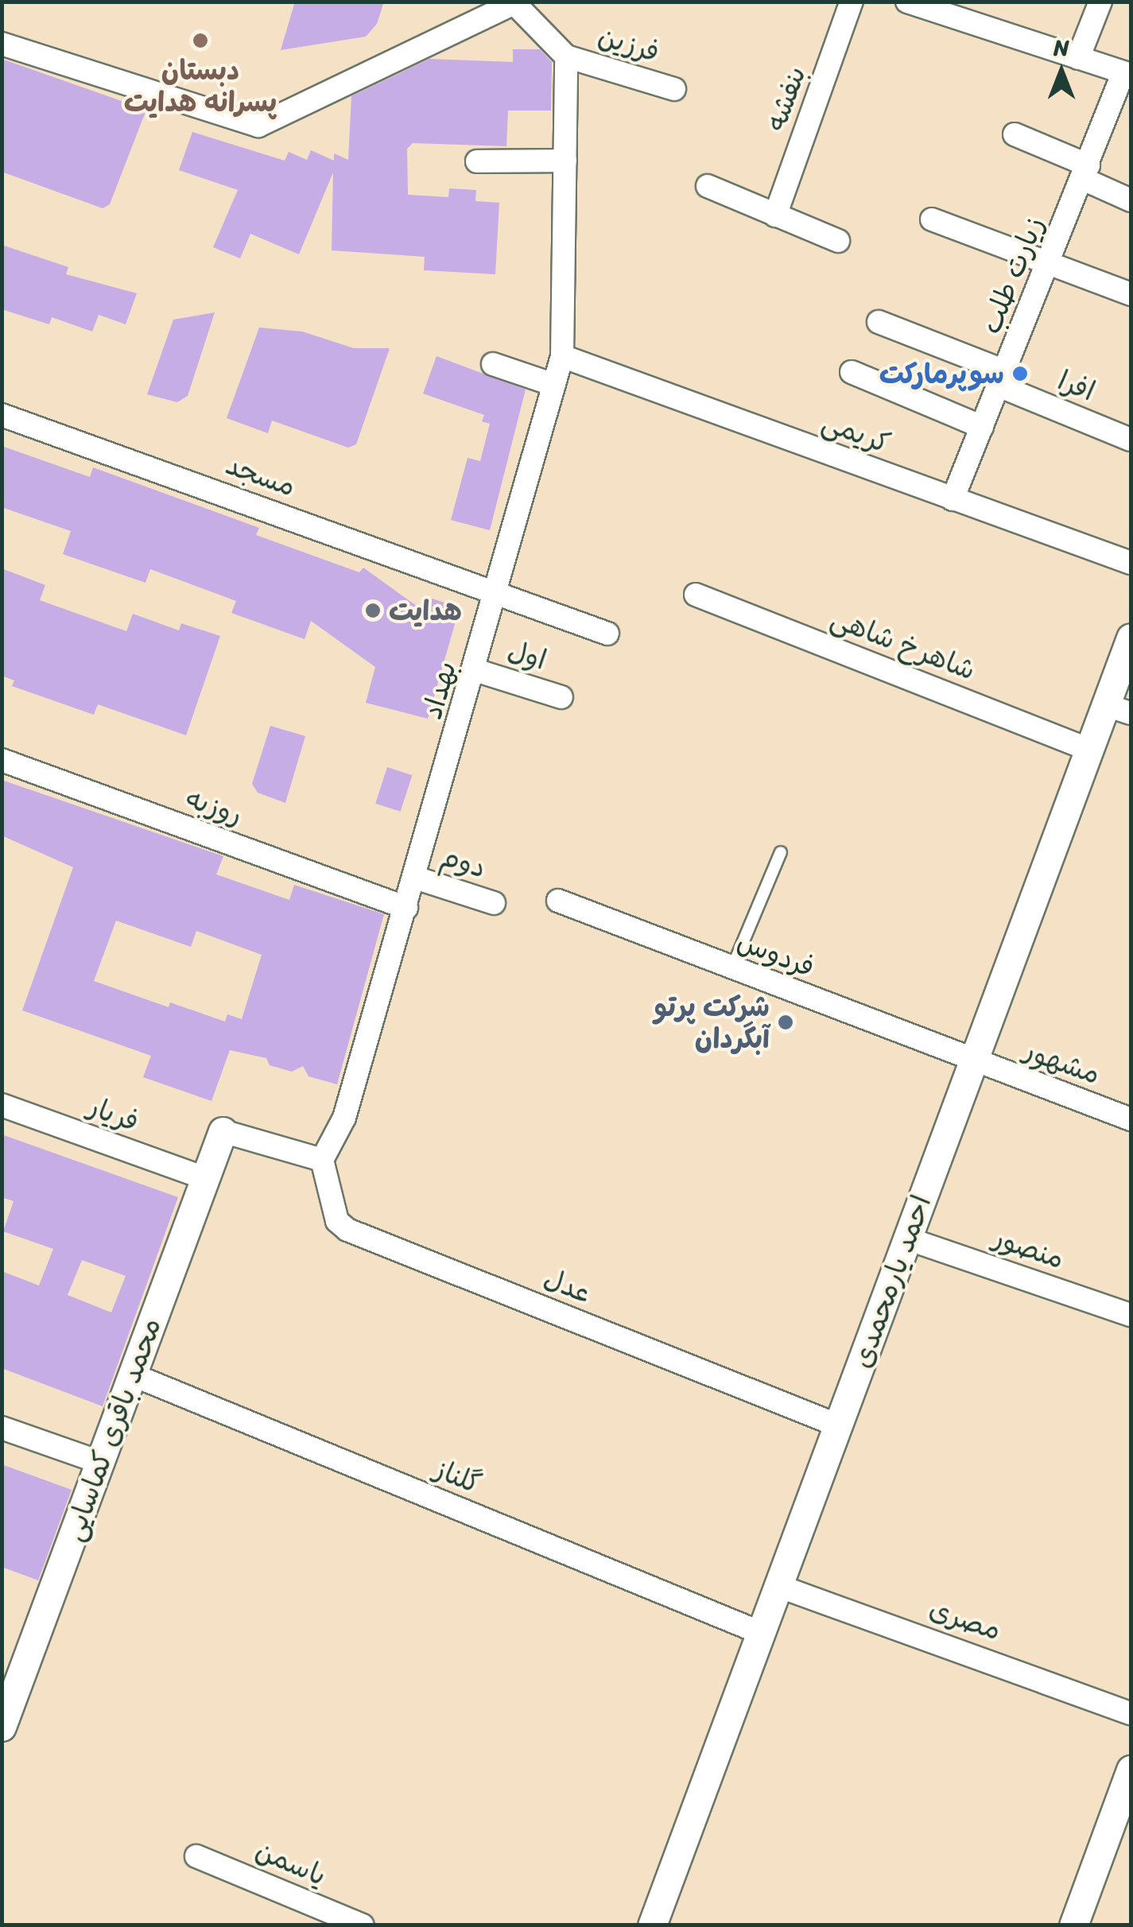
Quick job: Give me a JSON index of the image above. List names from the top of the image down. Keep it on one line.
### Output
{"streets":{"street":["فرزین","بنفشه","زیارت طلب","افرا","کریمی","مسجد","شاهرخ شاهی","اول","بهداد","روزبه","دوم","فردوس","مشهور","فریار","منصور","احمد یارمحمدی","عدل","محمد باقری کماسایی","گلناز","مصری","یاسمن"]},"crossings":[["فرزین","بهداد"],["زیارت طلب","افرا"],["زیارت طلب","کریمی"],["کریمی","بهداد"],["مسجد","بهداد"],["شاهرخ شاهی","احمد یارمحمدی"],["اول","بهداد"],["بهداد","روزبه"],["بهداد","دوم"],["بهداد","عدل"],["فردوس","مشهور"],["فردوس","احمد یارمحمدی"],["مشهور","احمد یارمحمدی"],["فریار","محمد باقری کماسایی"],["منصور","احمد یارمحمدی"],["احمد یارمحمدی","عدل"],["احمد یارمحمدی","گلناز"],["احمد یارمحمدی","مصری"],["محمد باقری کماسایی","گلناز"]],"places":["دبستان پسرانه هدایت","سوپرمارکت","هدایت","شرکت پرتو آبگردان"],"north":"top"}
